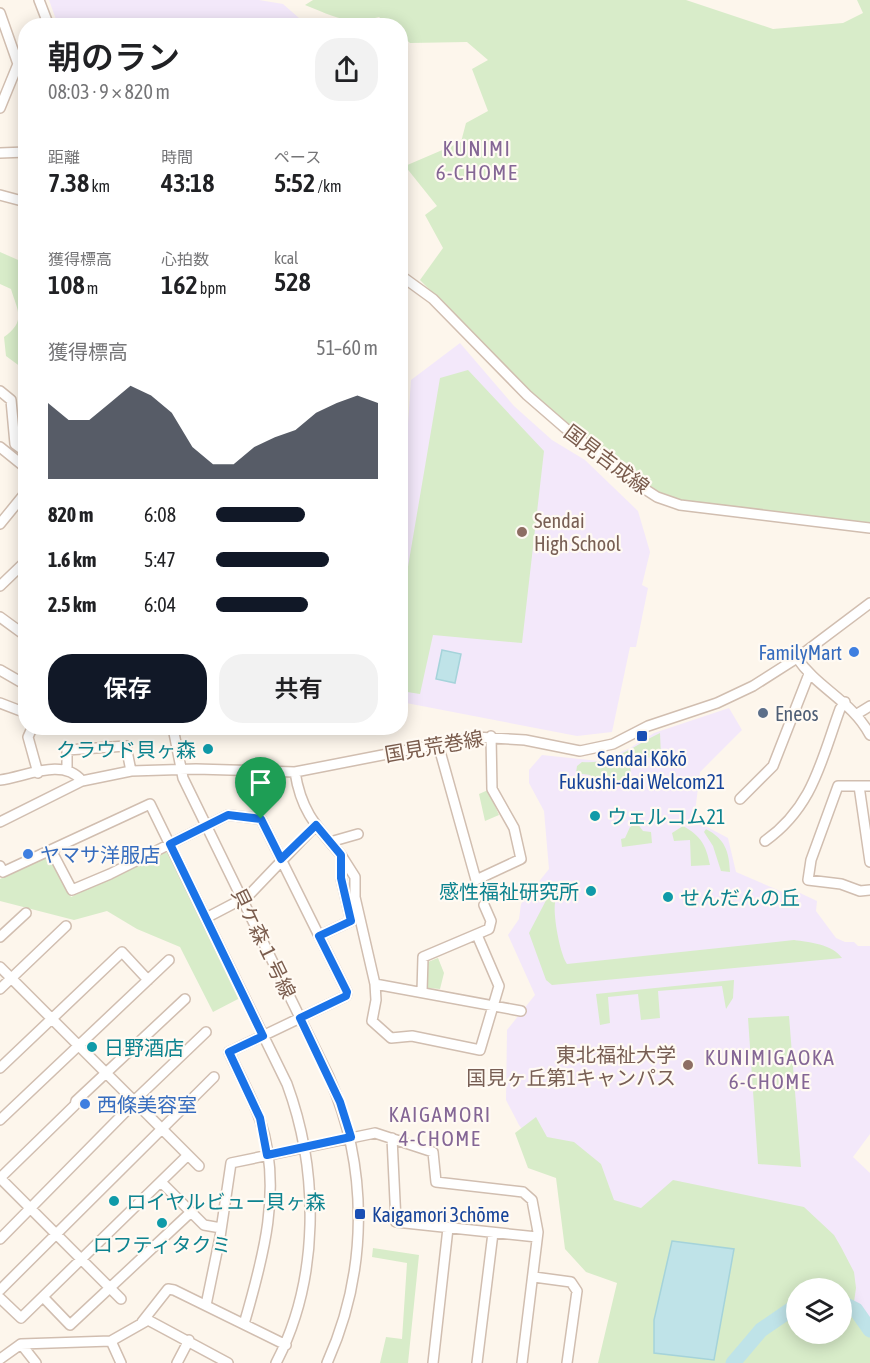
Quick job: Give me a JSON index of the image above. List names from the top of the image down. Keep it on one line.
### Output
{"streets":{"street":["国見吉成線","国見荒巻線","貝ケ森１号線"]},"crossings":[["国見荒巻線","貝ケ森１号線"]],"districts":["KUNIMI 6-CHOME","KUNIMIGAOKA 6-CHOME","KAIGAMORI 4-CHOME"],"places":{"other":["Sendai High School","FamilyMart","Eneos","クラウド貝ヶ森","ウェルコム21","ヤマサ洋服店","感性福祉研究所","せんだんの丘","日野酒店","東北福祉大学 国見ヶ丘第1キャンパス","西條美容室","ロイヤルビュー貝ヶ森","ロフティタクミ"],"transit":["Sendai Kōkō Fukushi-dai Welcom21","Kaigamori 3chōme"]},"page":{"heading":["朝のラン","08:03 · 9 × 820 m"],"stats":[["距離","7.38 km"],["時間","43:18"],["ペース","5:52 /km"],["獲得標高","108 m"],["心拍数","162 bpm"],["kcal","528"]],"chart":["獲得標高","51–60 m"],"list":[{"name":"820 m","note":"6:08"},{"name":"1.6 km","note":"5:47"},{"name":"2.5 km","note":"6:04"}],"buttons":["保存","共有"]}}
